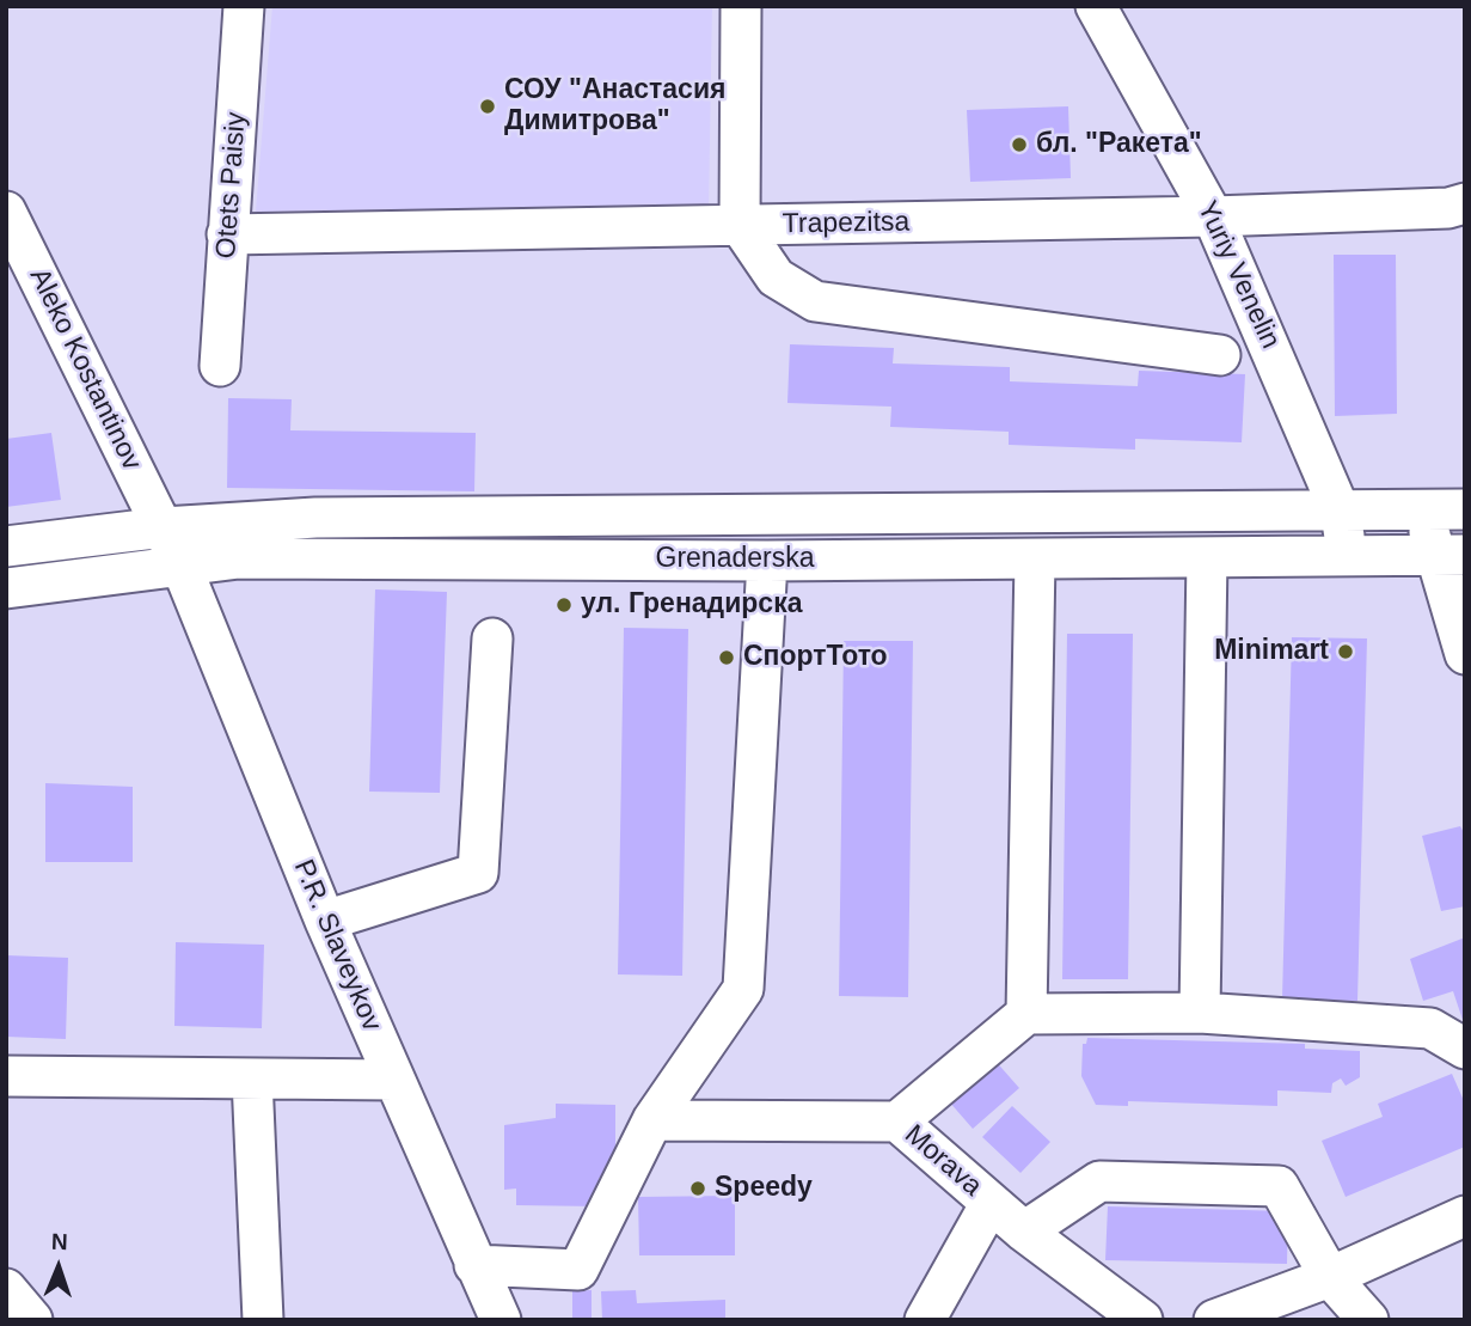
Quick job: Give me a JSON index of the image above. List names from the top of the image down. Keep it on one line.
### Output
{"streets":{"street":["Otets Paisiy","Trapezitsa","Yuriy Venelin","Aleko Kostantinov","Grenaderska","P.R. Slaveykov","Morava"]},"crossings":[["Otets Paisiy","Trapezitsa"],["Trapezitsa","Yuriy Venelin"],["Yuriy Venelin","Grenaderska"],["Aleko Kostantinov","Grenaderska"],["Aleko Kostantinov","P.R. Slaveykov"],["Grenaderska","P.R. Slaveykov"]],"places":["СОУ \"Анастасия Димитрова\"","бл. \"Ракета\"","ул. Гренадирска","Minimart","СпортТото","Speedy"],"north":"top"}
